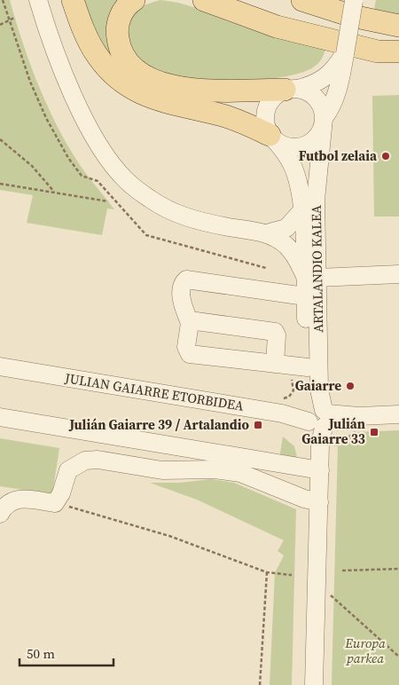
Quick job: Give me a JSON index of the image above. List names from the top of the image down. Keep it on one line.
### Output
{"streets":{"street":["ARTALANDIO KALEA","JULIAN GAIARRE ETORBIDEA"]},"crossings":[["ARTALANDIO KALEA","JULIAN GAIARRE ETORBIDEA"]],"parks":["Europa parkea"],"places":{"other":["Futbol zelaia","Gaiarre"],"transit":["Julián Gaiarre 39 / Artalandio","Julián Gaiarre 33"]},"scale_bar":"50 m"}
